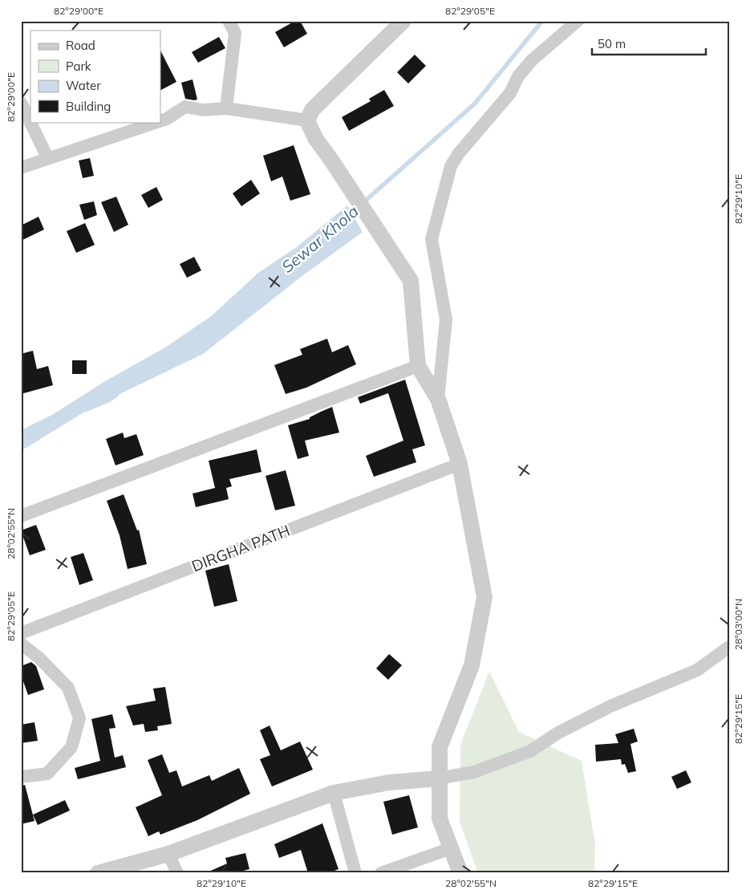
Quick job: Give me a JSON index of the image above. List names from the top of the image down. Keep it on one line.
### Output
{"streets":{"street":["DIRGHA PATH"]},"water":["Sewar Khola"],"legend":["Road","Park","Water","Building"],"scale_bar":"50 m","coordinates":["82°29'00\"E","82°29'05\"E","82°29'10\"E","28°02'55\"N","28°03'00\"N","82°29'15\"E"]}
